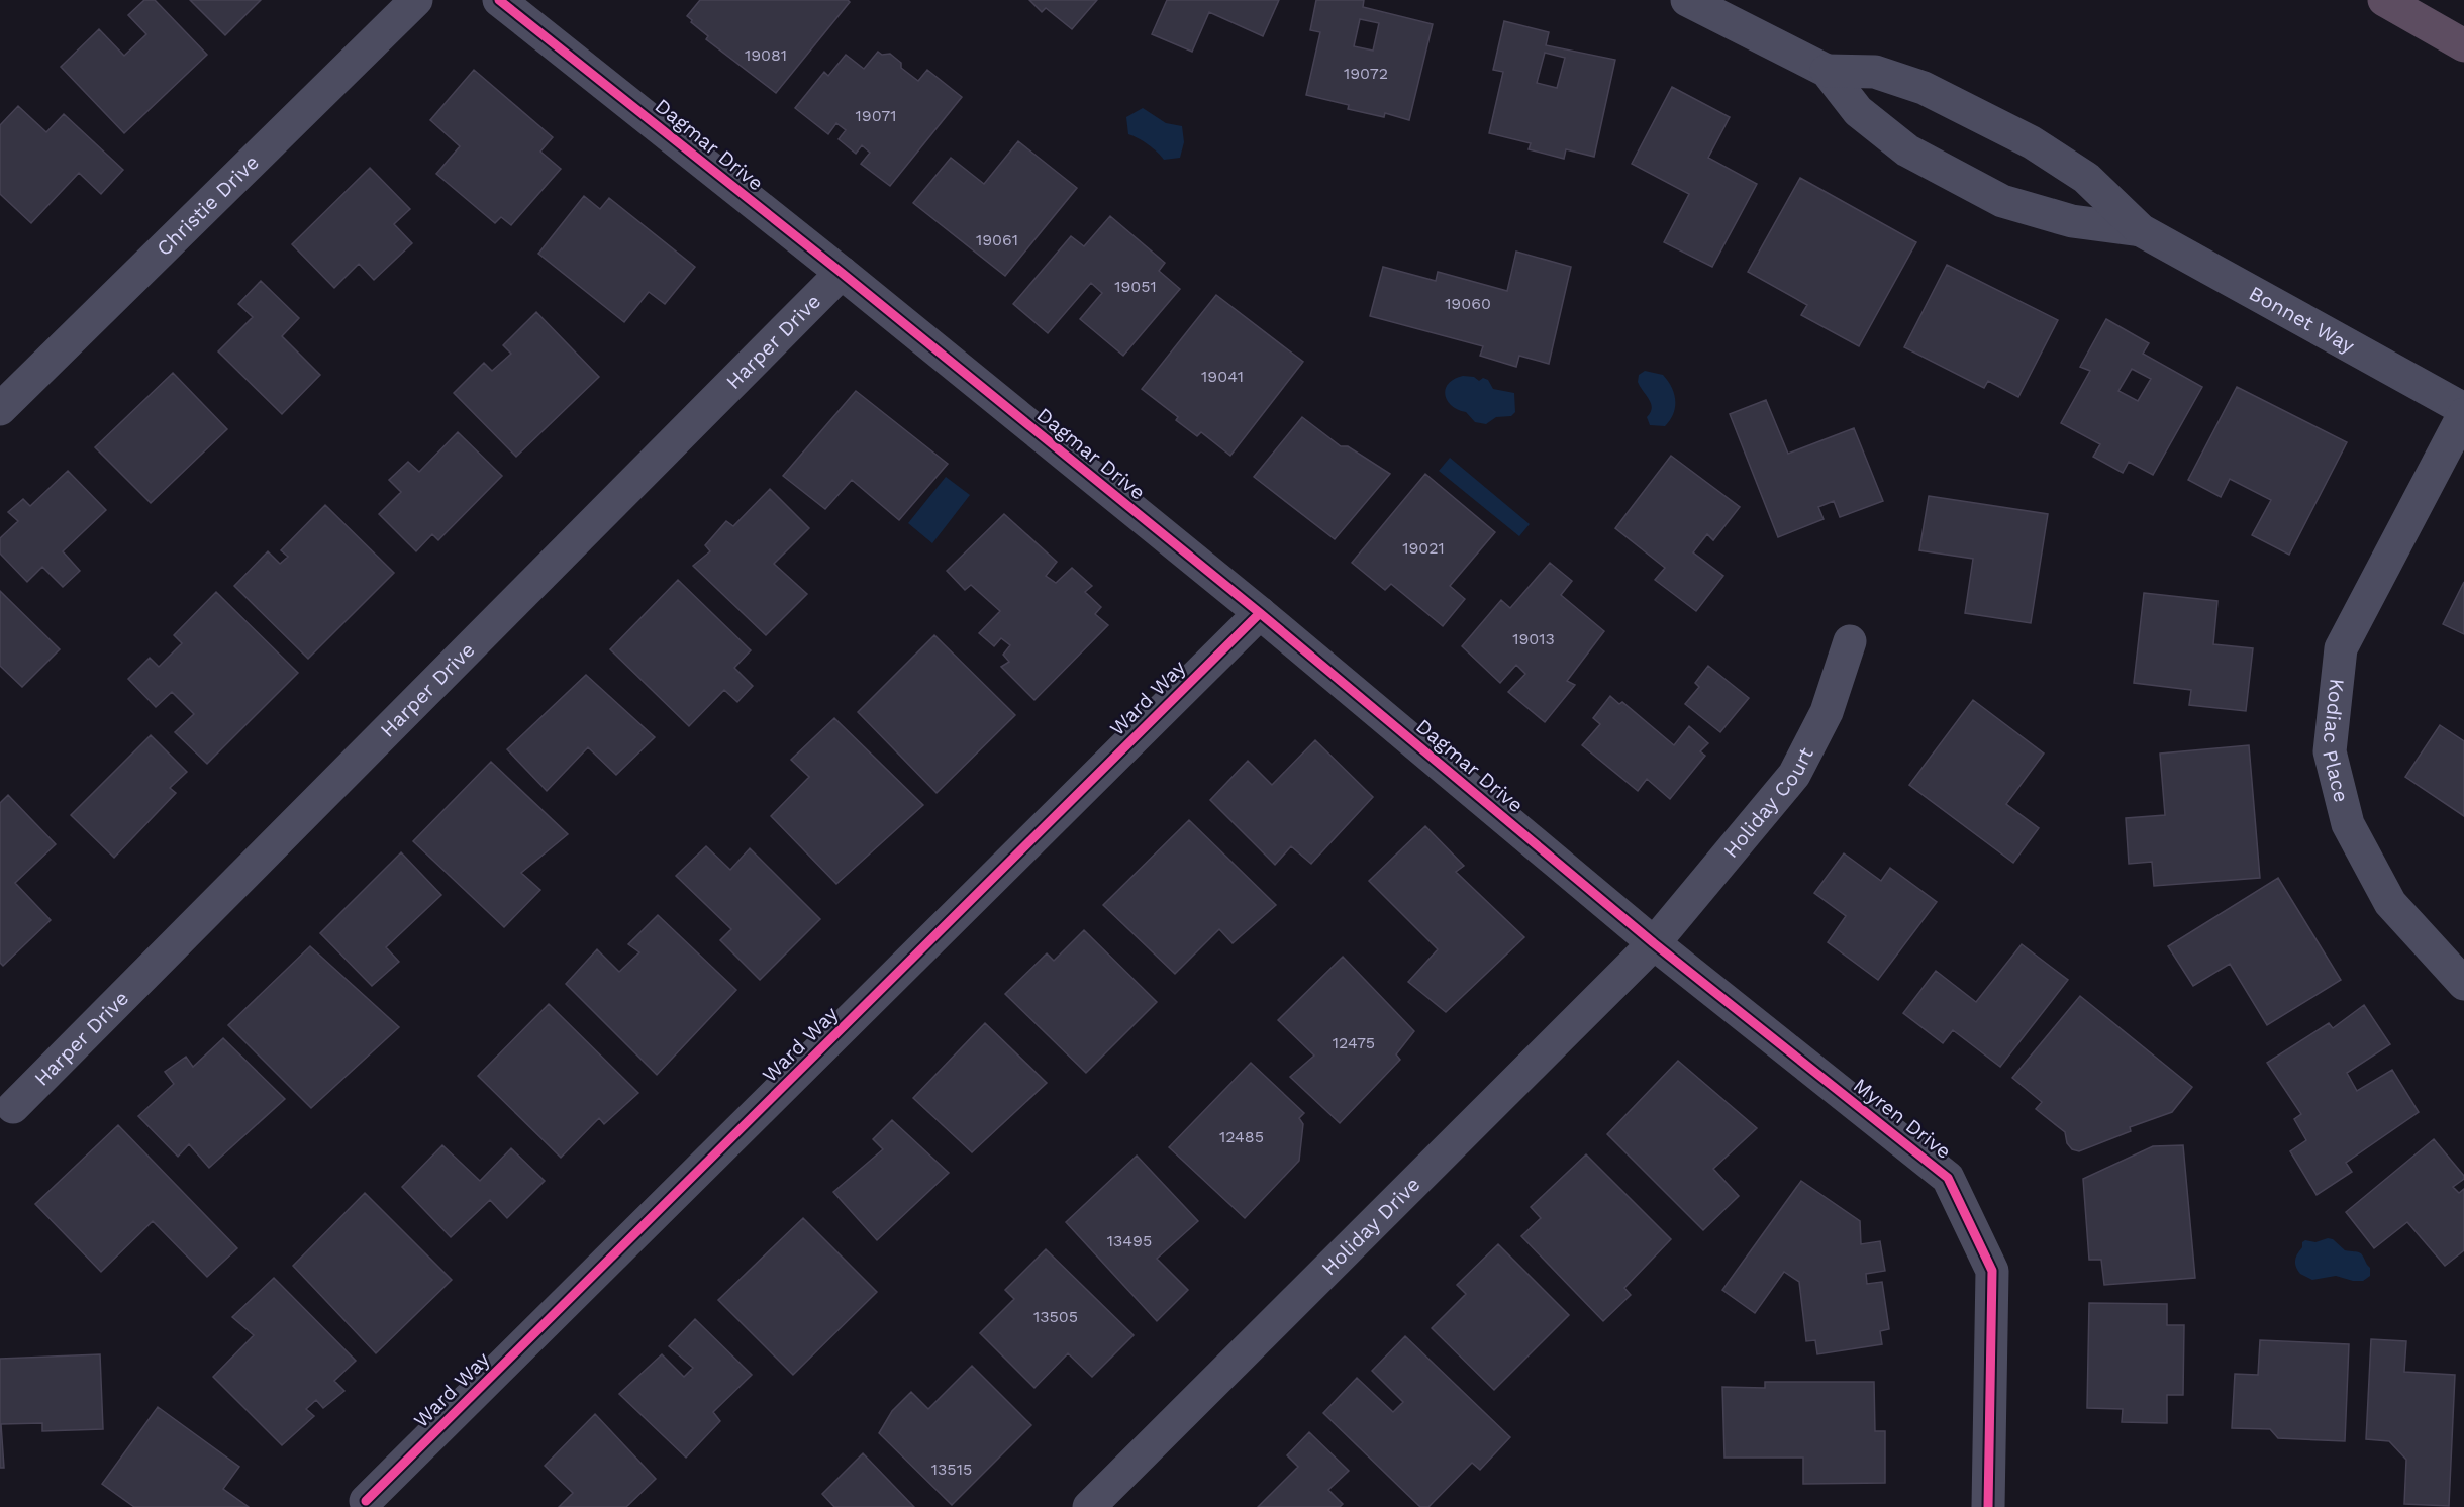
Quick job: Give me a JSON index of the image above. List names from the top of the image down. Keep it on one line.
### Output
{"streets":{"street":["Dagmar Drive","Christie Drive","Bonnet Way","Harper Drive","Ward Way","Kodiac Place","Holiday Court","Myren Drive","Holiday Drive"]},"crossings":[["Dagmar Drive","Harper Drive"],["Dagmar Drive","Ward Way"],["Dagmar Drive","Holiday Court"],["Dagmar Drive","Myren Drive"],["Dagmar Drive","Holiday Drive"],["Holiday Court","Myren Drive"],["Holiday Court","Holiday Drive"],["Myren Drive","Holiday Drive"]],"house_numbers":["19081","19072","19071","19061","19051","19060","19041","19021","19013","12475","12485","13495","13505","13515"]}
